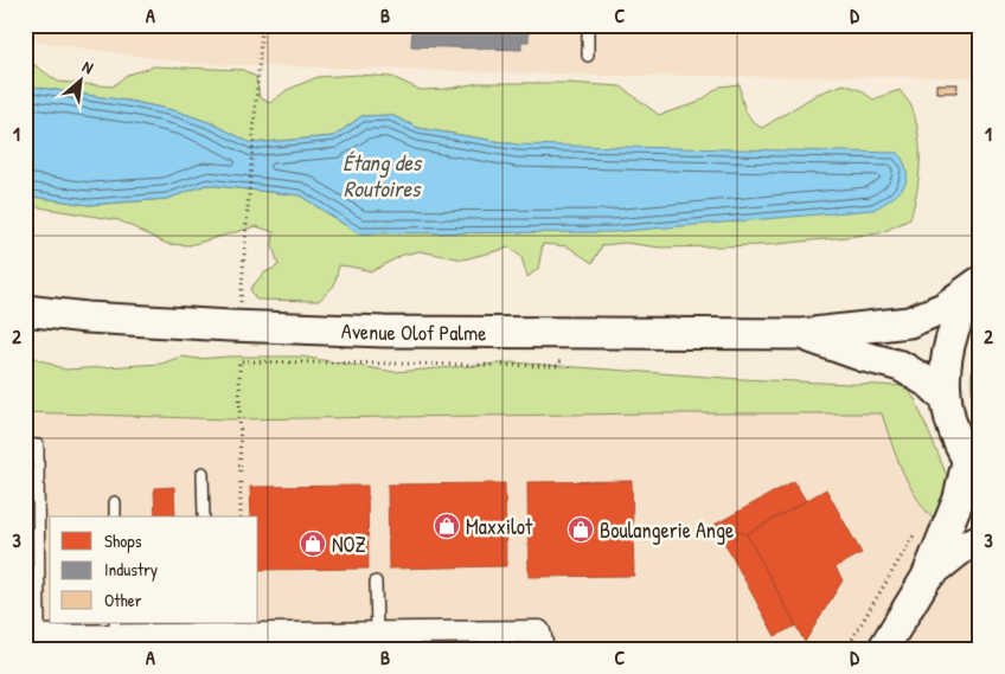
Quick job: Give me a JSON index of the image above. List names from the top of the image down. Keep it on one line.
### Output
{"streets":{"main road":["Avenue Olof Palme"]},"water":["Étang des Routoires"],"places":{"shop":["Maxxilot","Boulangerie Ange","NOZ"]},"legend":["Shops","Industry","Other"],"north":"top right","grid":{"columns":["A","B","C","D"],"rows":["1","2","3"]}}
